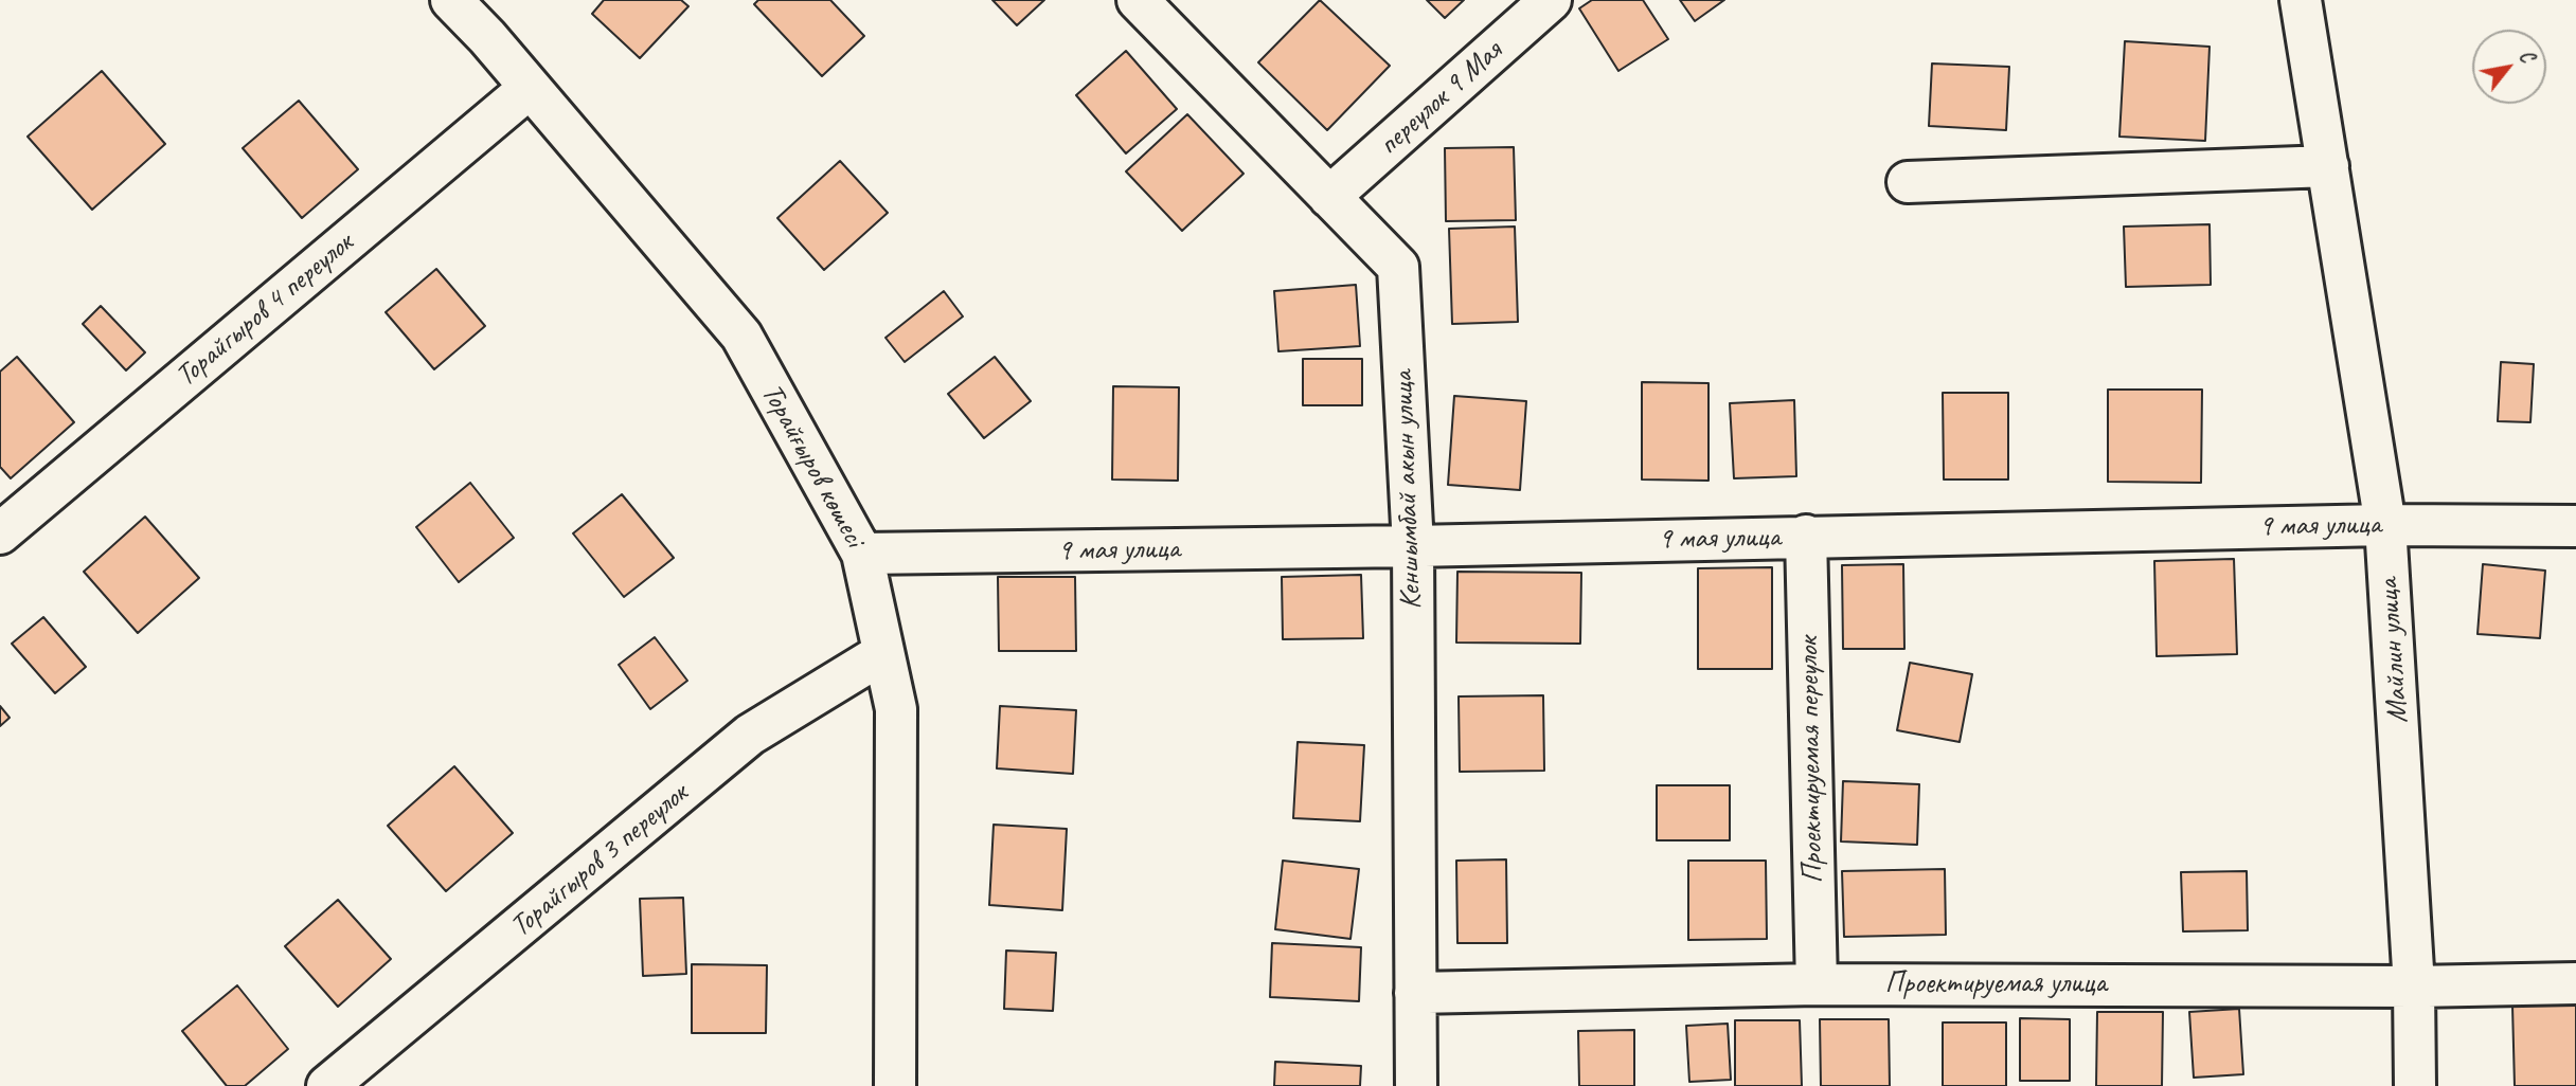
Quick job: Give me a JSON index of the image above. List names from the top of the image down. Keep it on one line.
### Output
{"streets":{"street":["переулок 9 Мая","Торайгыров 4 переулок","Торайғыров көшесі","Кеншымбай акын улица","9 мая улица","Майлин улица","Проектируемая переулок","Торайгыров 3 переулок","Проектируемая улица"]},"crossings":[["переулок 9 Мая","Кеншымбай акын улица"],["Торайгыров 4 переулок","Торайғыров көшесі"],["Торайғыров көшесі","9 мая улица"],["Торайғыров көшесі","Торайгыров 3 переулок"],["Кеншымбай акын улица","9 мая улица"],["Кеншымбай акын улица","Проектируемая улица"],["9 мая улица","Майлин улица"],["9 мая улица","Проектируемая переулок"],["Майлин улица","Проектируемая улица"],["Проектируемая переулок","Проектируемая улица"]],"north":"top right"}
